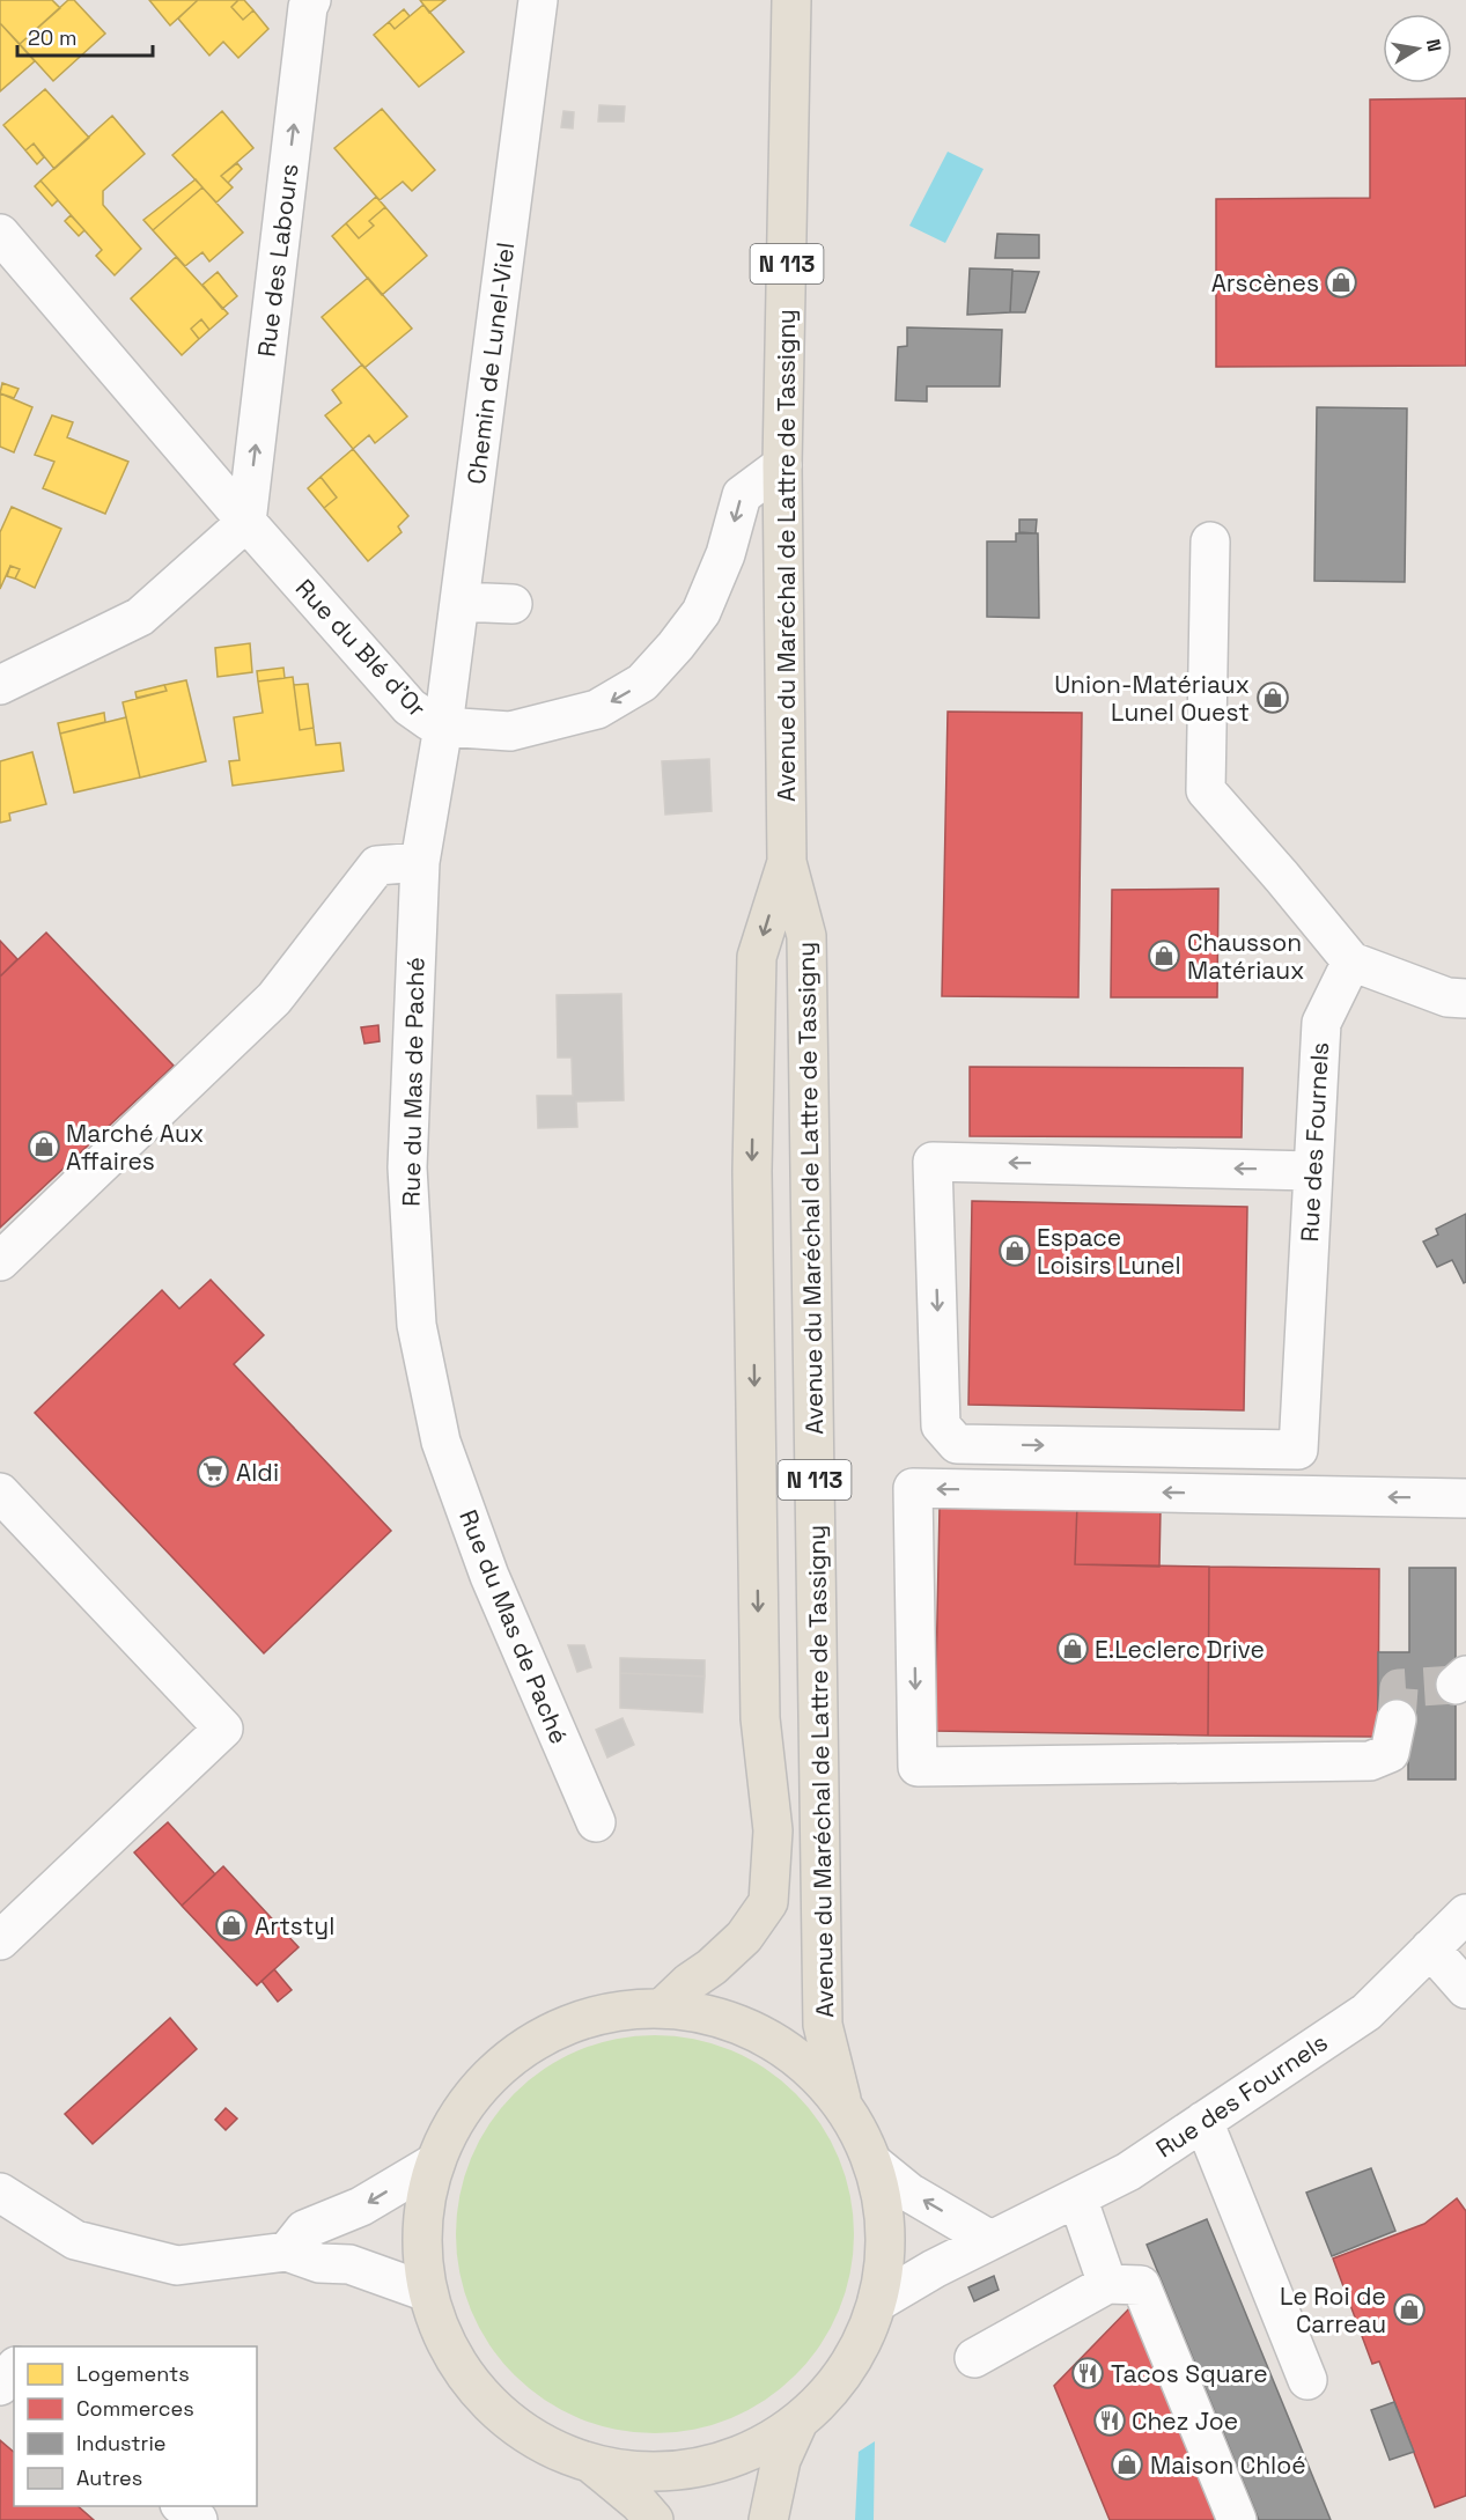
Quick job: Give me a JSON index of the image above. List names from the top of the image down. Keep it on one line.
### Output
{"streets":{"main road":["N 113","Avenue du Maréchal de Lattre de Tassigny"],"street":["Rue des Labours","Chemin de Lunel-Viel","Rue du Blé d'Or","Rue du Mas de Paché","Rue des Fournels"]},"crossings":[["Rue des Labours","Rue du Blé d'Or"],["Chemin de Lunel-Viel","Rue du Blé d'Or"],["Chemin de Lunel-Viel","Rue du Mas de Paché"],["Avenue du Maréchal de Lattre de Tassigny","Rue du Blé d'Or"],["Rue du Blé d'Or","Rue du Mas de Paché"]],"one_way":["Rue des Labours","Rue du Blé d'Or"],"places":{"shop":["Arscènes","Union-Matériaux Lunel Ouest","Chausson Matériaux","Marché Aux Affaires","Espace Loisirs Lunel","E.Leclerc Drive","Artstyl","Le Roi de Carreau","Maison Chloé"],"supermarket":["Aldi"],"restaurant":["Tacos Square","Chez Joe"]},"legend":["Logements","Commerces","Industrie","Autres"],"scale_bar":"20 m","north":"right"}
